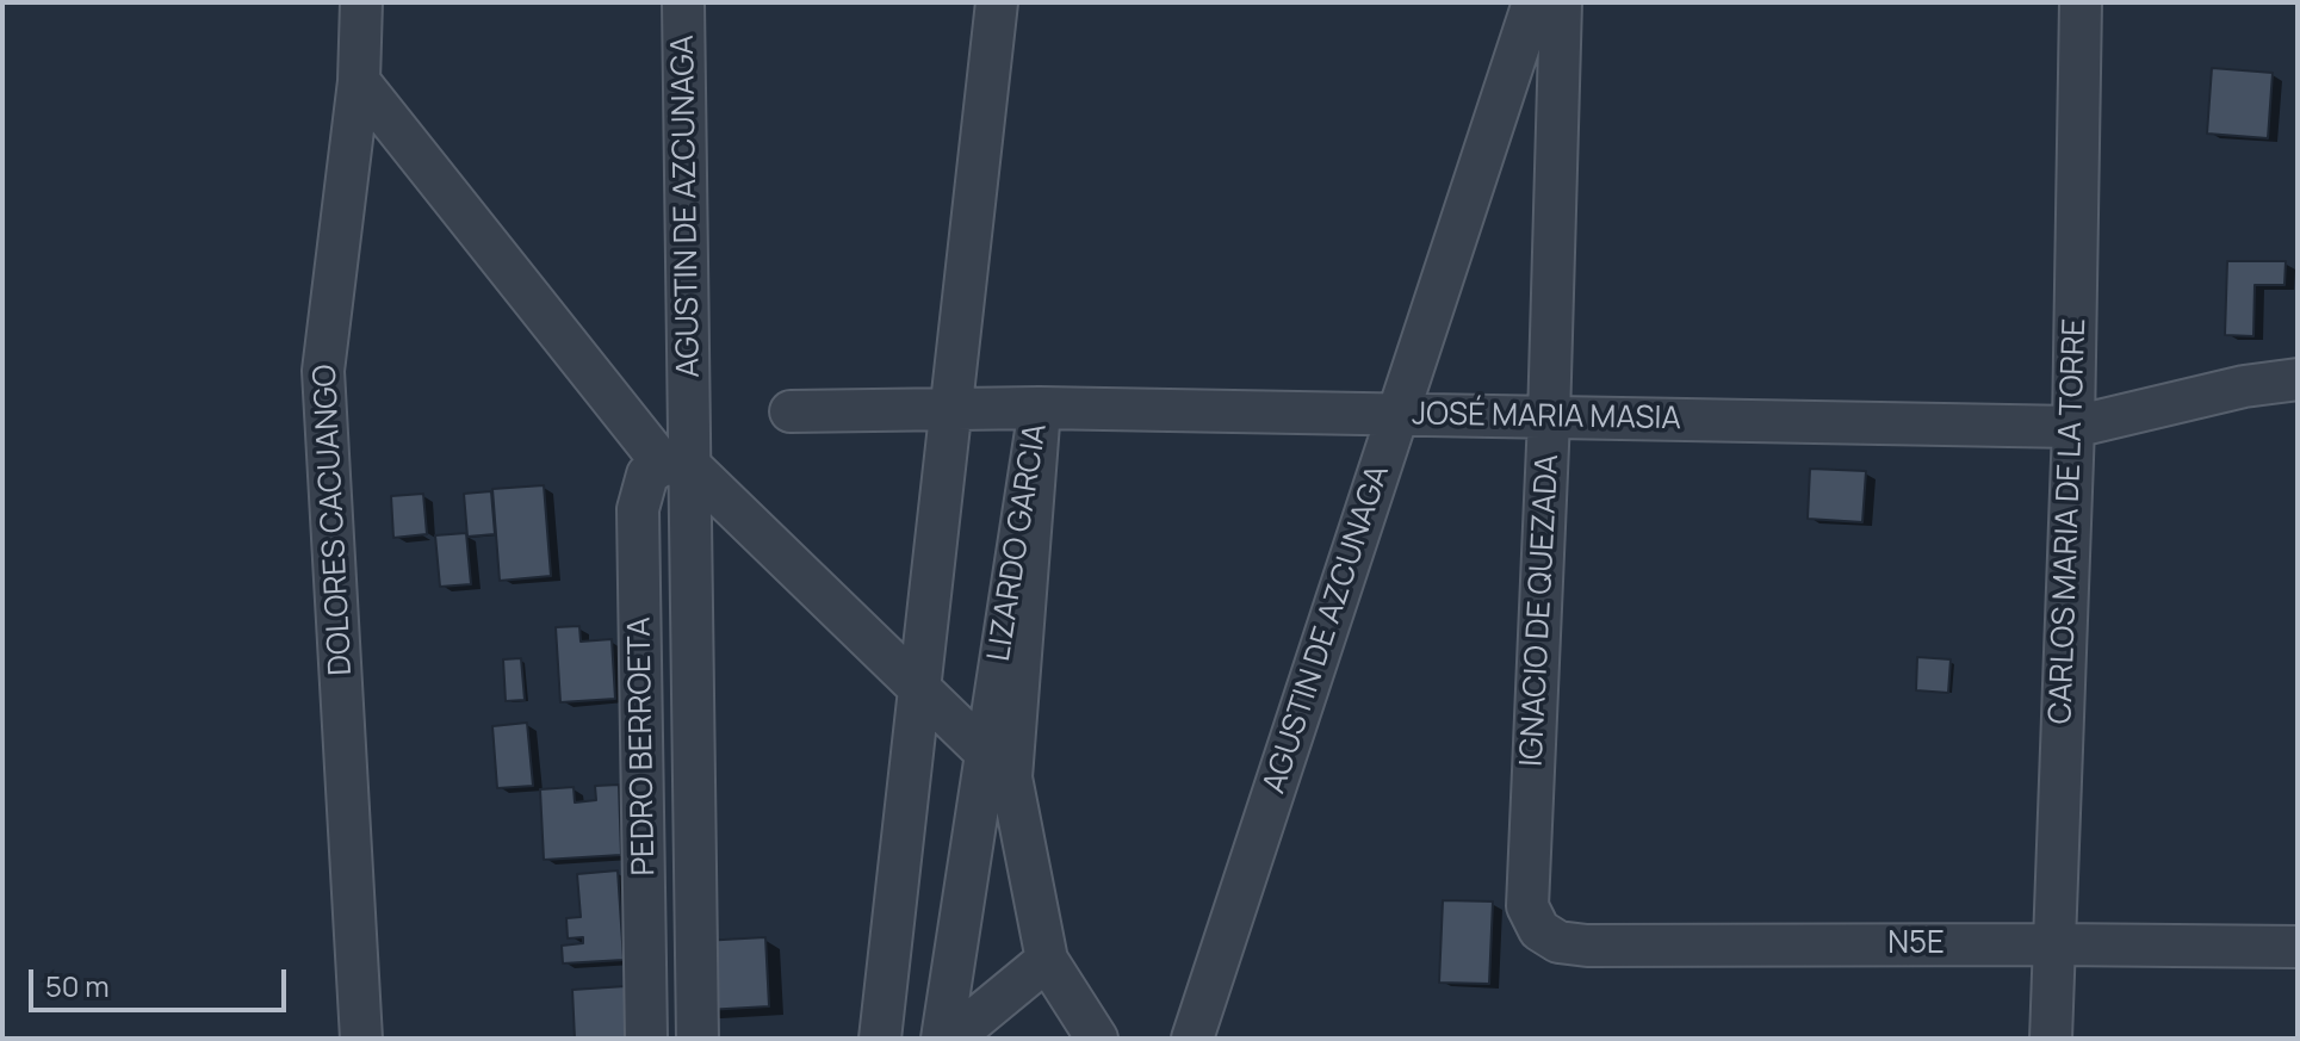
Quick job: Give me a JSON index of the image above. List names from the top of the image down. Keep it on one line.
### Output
{"streets":{"street":["AGUSTIN DE AZCUNAGA","JOSÉ MARIA MASIA","DOLORES CACUANGO","CARLOS MARIA DE LA TORRE","LIZARDO GARCIA","IGNACIO DE QUEZADA","PEDRO BERROETA","N5E"]},"crossings":[["AGUSTIN DE AZCUNAGA","JOSÉ MARIA MASIA"],["AGUSTIN DE AZCUNAGA","PEDRO BERROETA"],["JOSÉ MARIA MASIA","CARLOS MARIA DE LA TORRE"],["JOSÉ MARIA MASIA","LIZARDO GARCIA"],["JOSÉ MARIA MASIA","IGNACIO DE QUEZADA"],["CARLOS MARIA DE LA TORRE","N5E"],["IGNACIO DE QUEZADA","N5E"]],"scale_bar":"50 m"}
